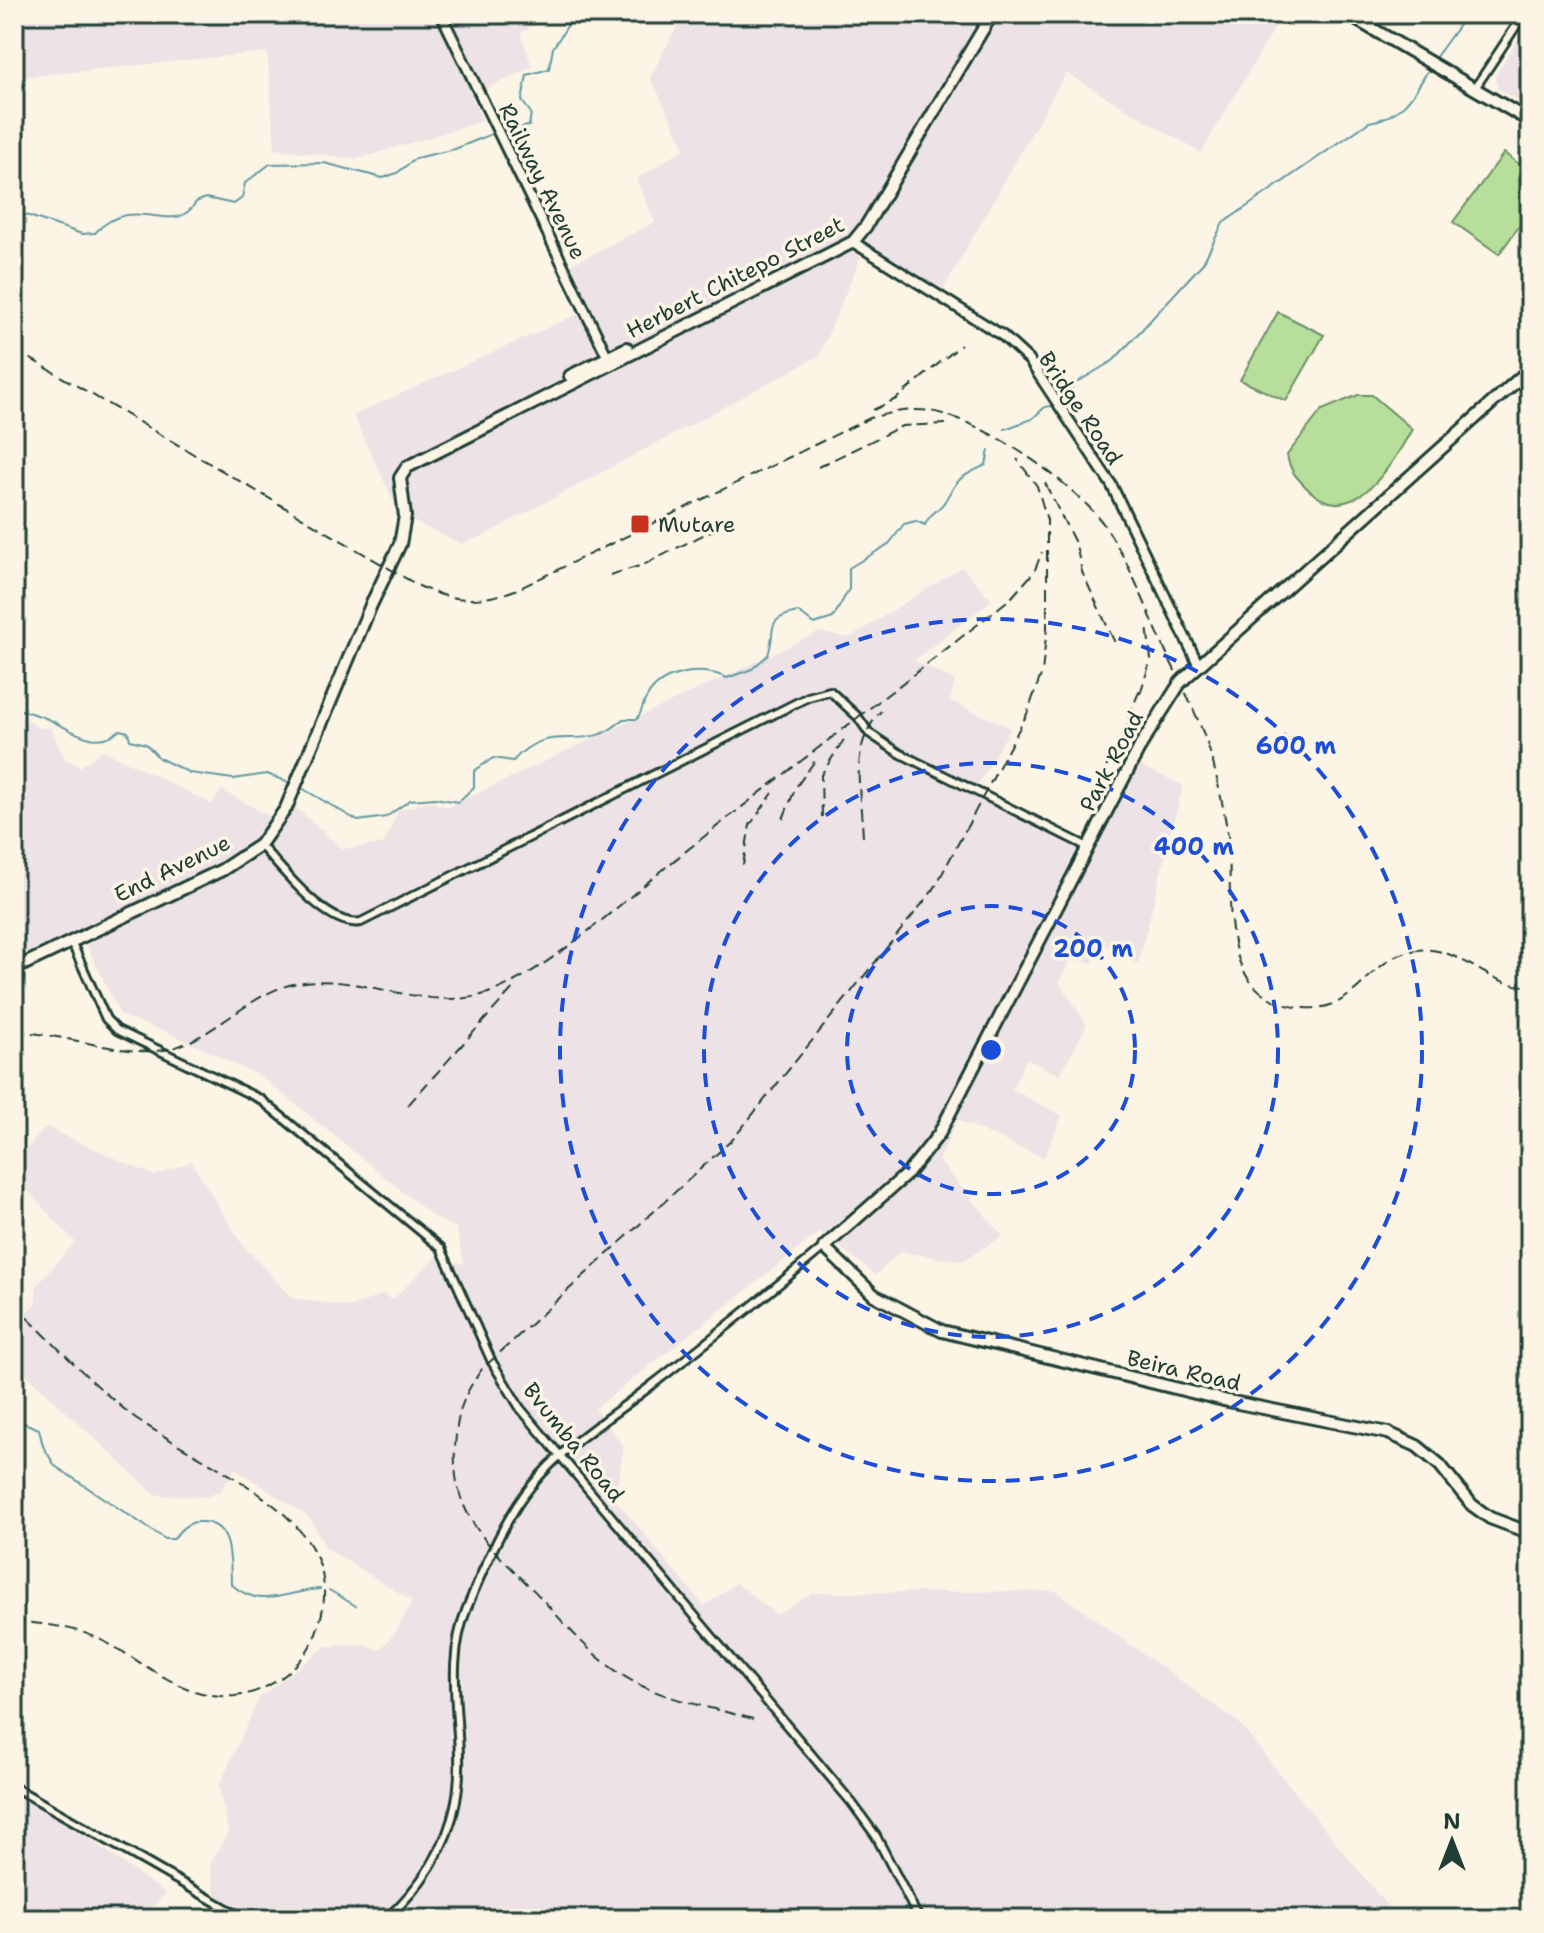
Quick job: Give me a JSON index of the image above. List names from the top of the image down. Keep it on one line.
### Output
{"streets":{"highway":["Herbert Chitepo Street","Park Road","End Avenue","Beira Road"],"main road":["Railway Avenue","Bridge Road"],"street":["Bvumba Road"]},"crossings":[["Railway Avenue","Herbert Chitepo Street"],["Herbert Chitepo Street","Bridge Road"],["Herbert Chitepo Street","End Avenue"],["Bridge Road","Park Road"],["Park Road","Beira Road"],["End Avenue","Bvumba Road"]],"places":{"transit":["Mutare"]},"north":"top","rings":["600 m","400 m","200 m"]}
